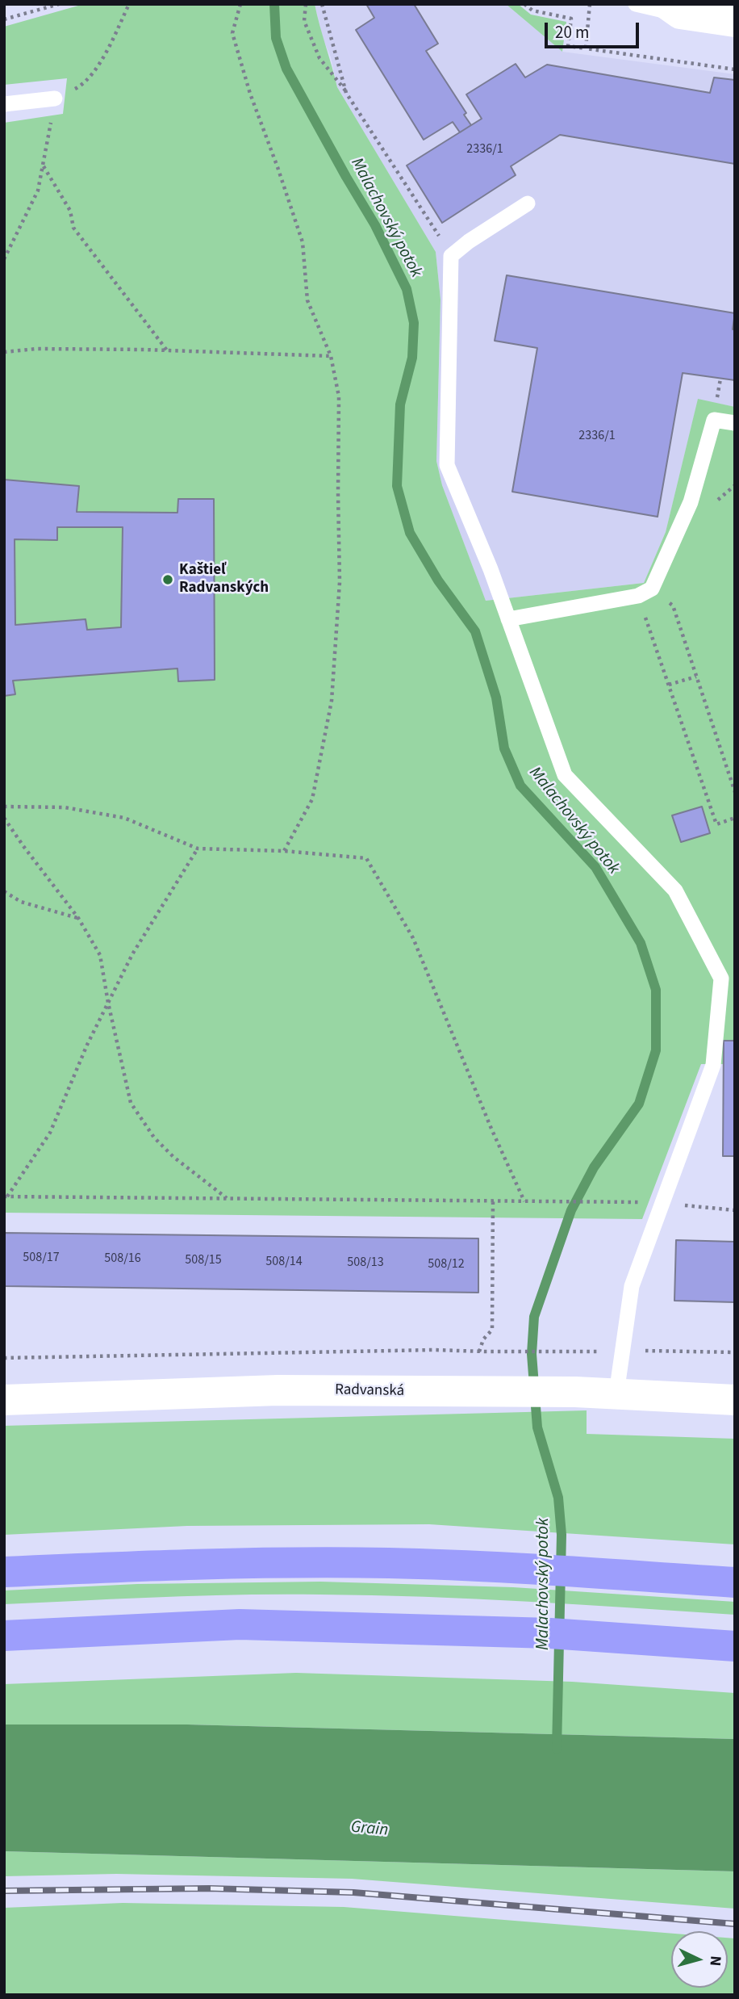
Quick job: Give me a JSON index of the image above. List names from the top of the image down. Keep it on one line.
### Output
{"streets":{"street":["Radvanská"]},"water":["Malachovský potok","Grain"],"places":["Kaštieľ Radvanských"],"house_numbers":["2336/1","2336/1","508/17","508/16","508/15","508/14","508/13","508/12"],"scale_bar":"20 m","north":"right"}
